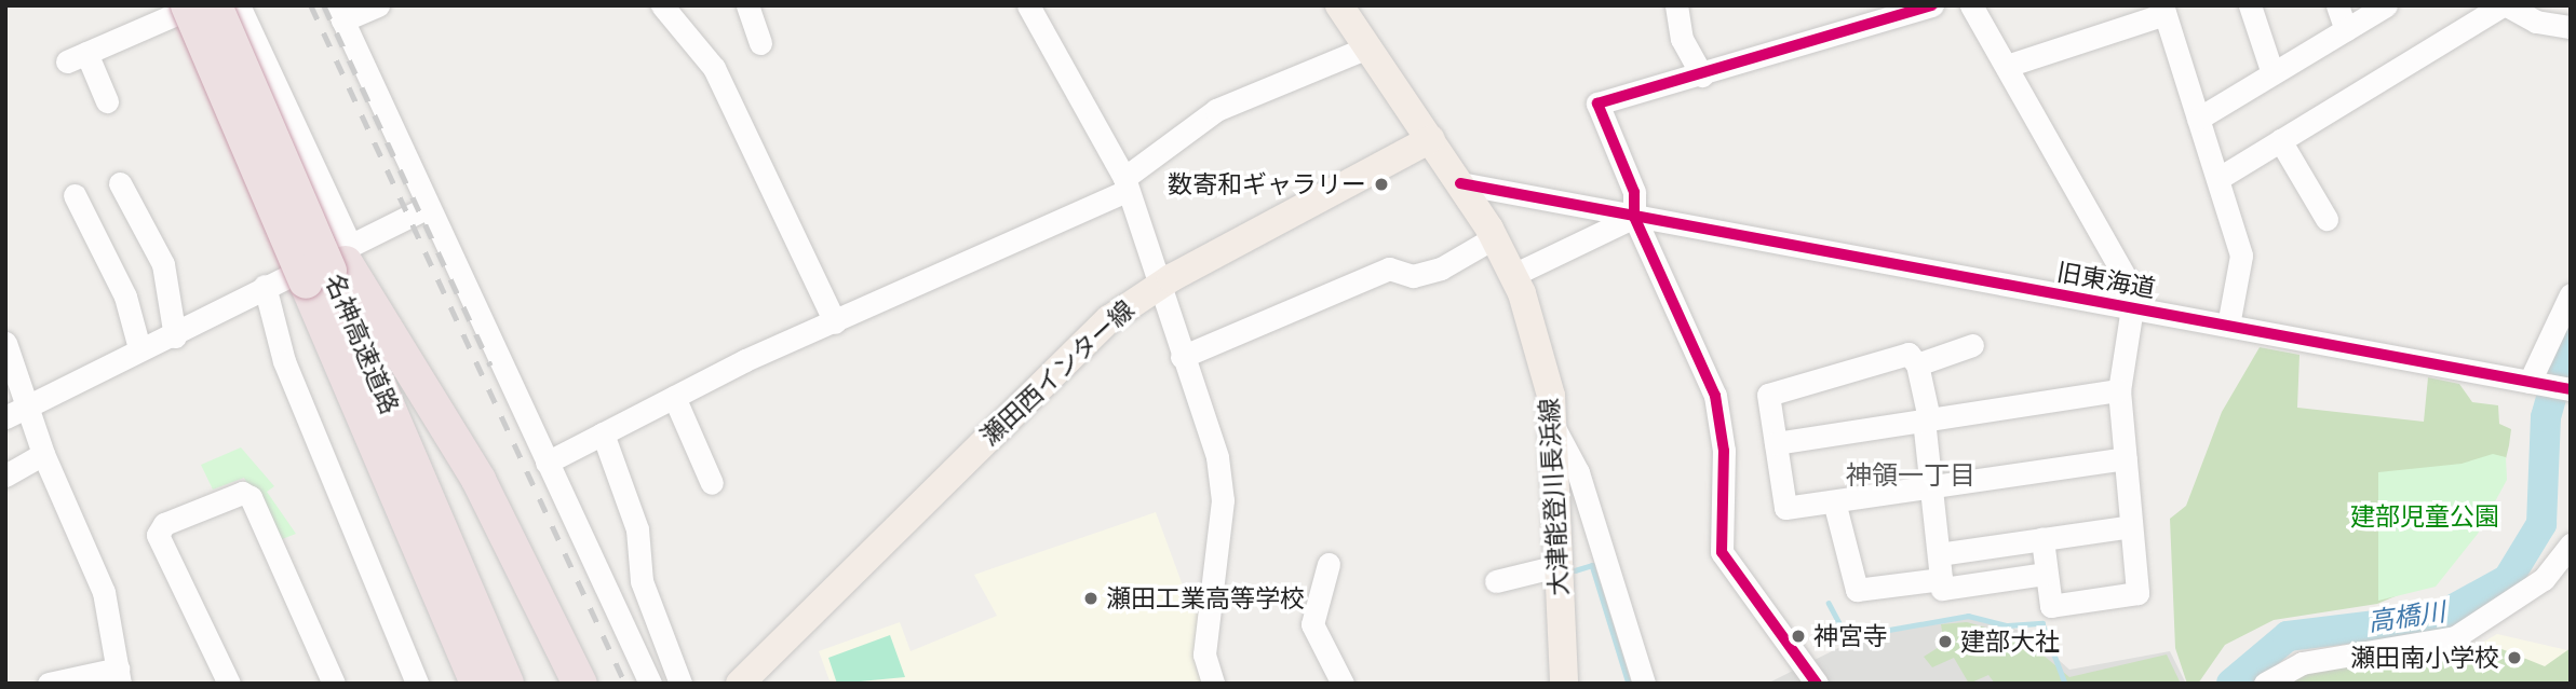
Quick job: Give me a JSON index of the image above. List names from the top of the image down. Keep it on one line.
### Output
{"streets":{"highway":["名神高速道路"],"main road":["瀬田西インター線","大津能登川長浜線"],"street":["旧東海道"]},"crossings":[["旧東海道","大津能登川長浜線"],["瀬田西インター線","大津能登川長浜線"]],"districts":["神領一丁目"],"water":["高橋川"],"parks":["建部児童公園"],"places":["数寄和ギャラリー","瀬田工業高等学校","神宮寺","建部大社","瀬田南小学校"]}
